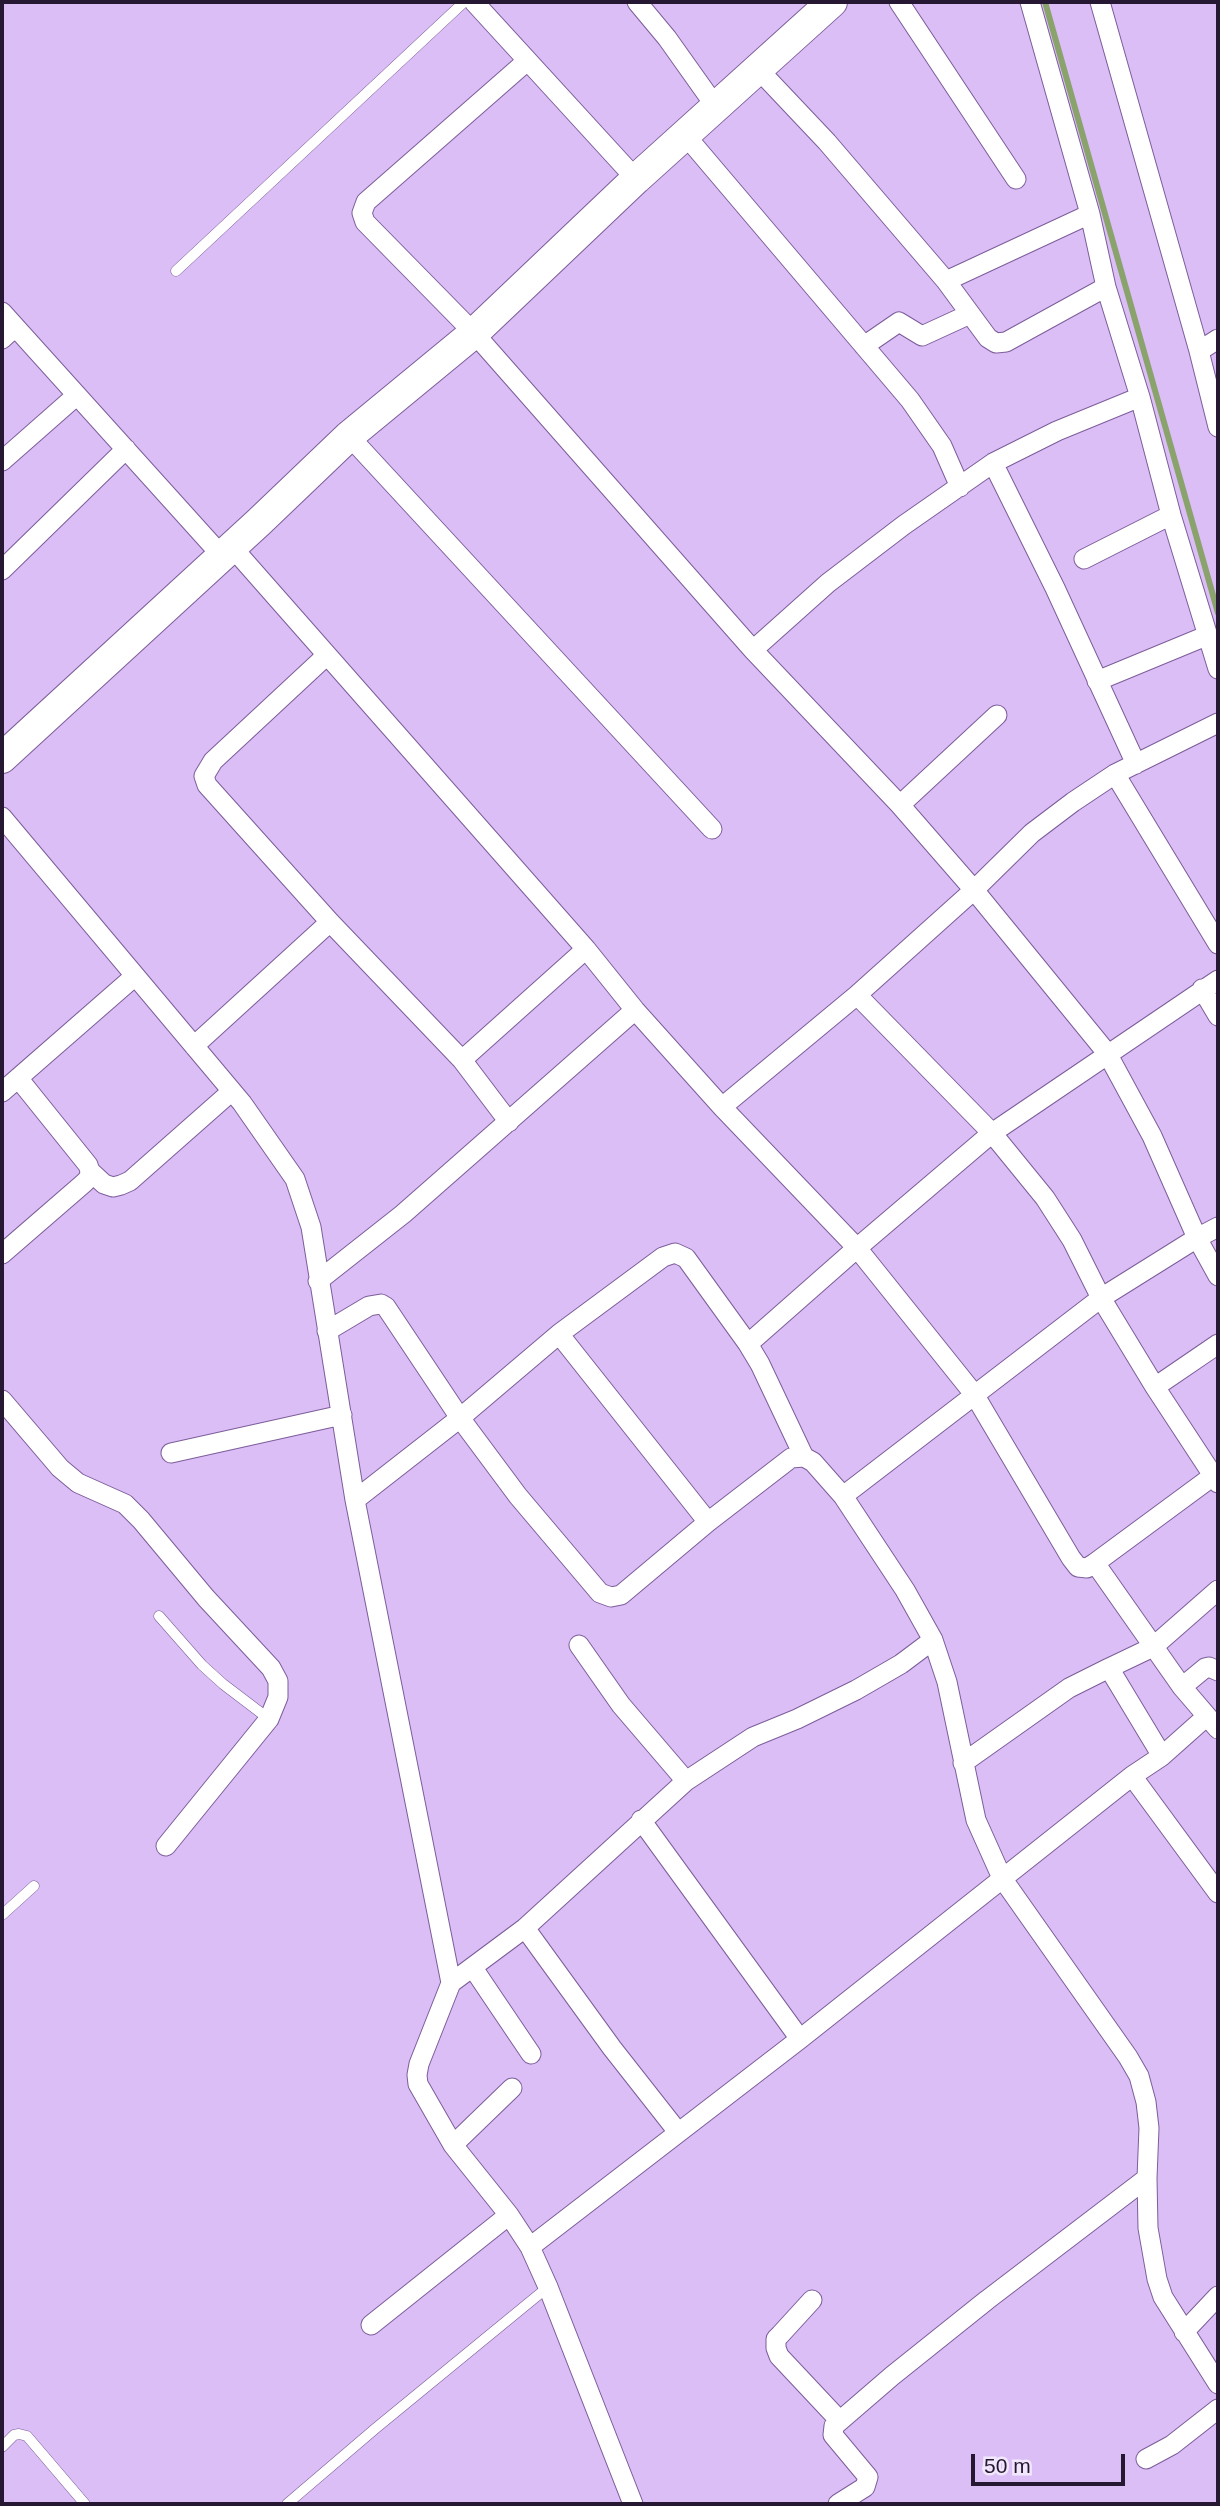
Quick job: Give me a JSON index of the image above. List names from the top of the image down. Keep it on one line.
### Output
{"scale_bar":"50 m"}
